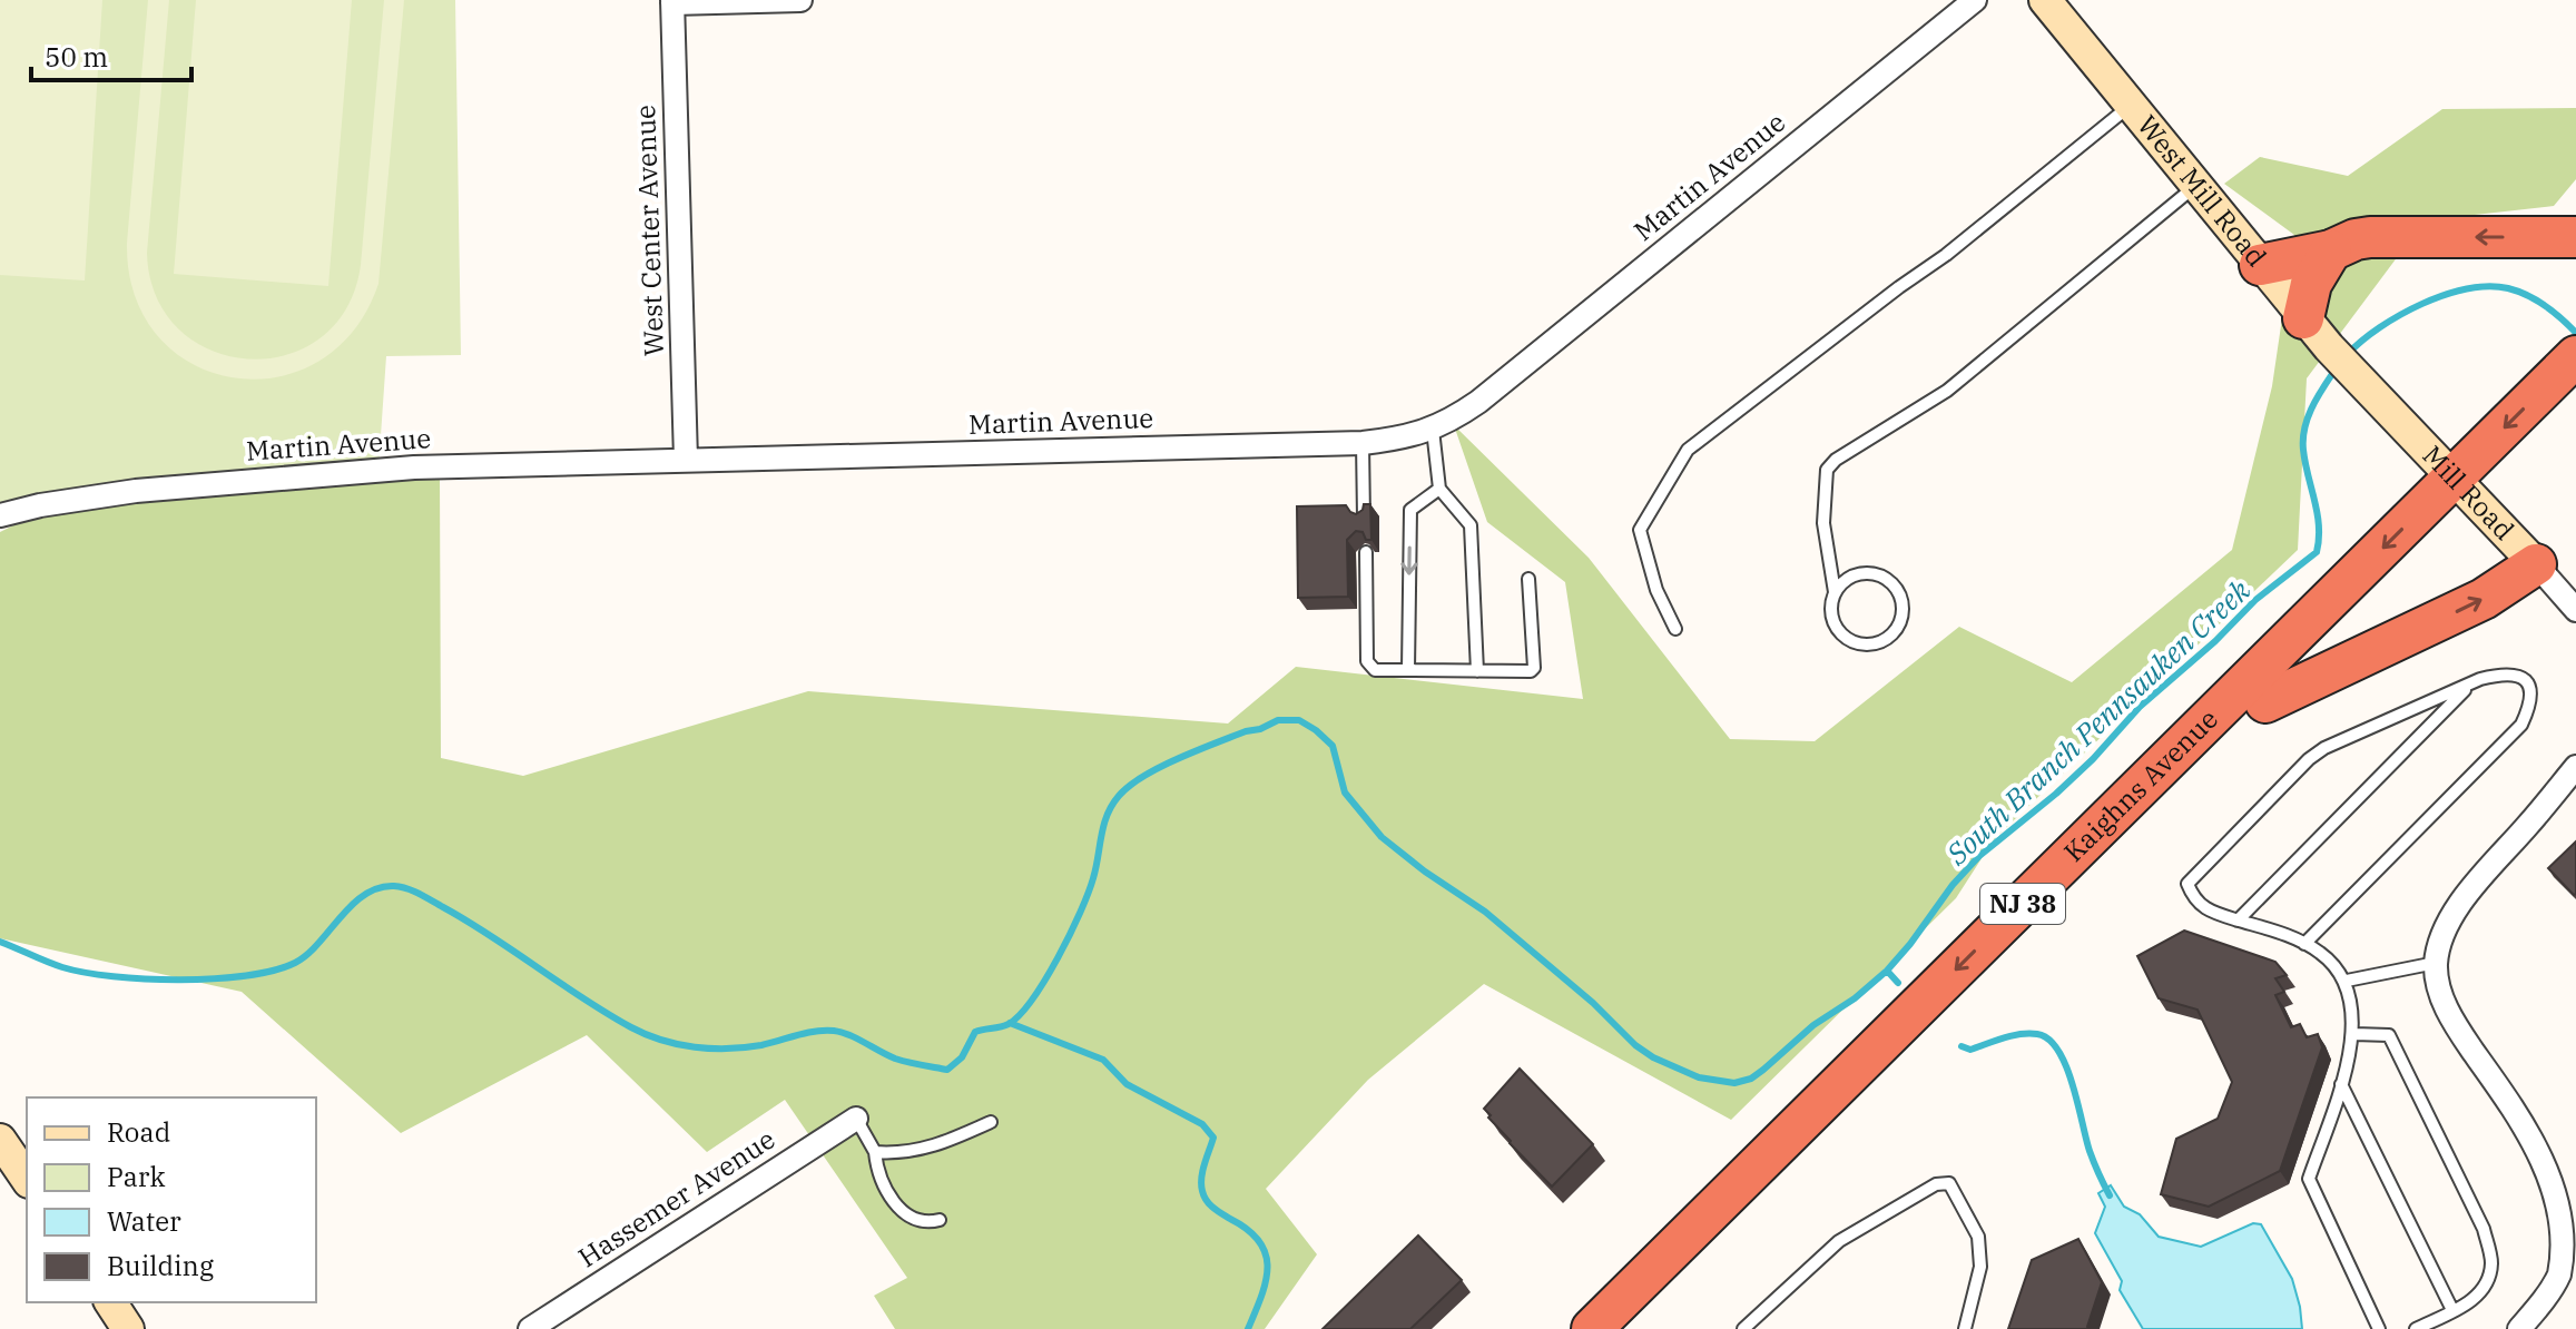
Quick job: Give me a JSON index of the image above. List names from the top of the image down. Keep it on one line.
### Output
{"streets":{"highway":["Kaighns Avenue","NJ 38"],"street":["Martin Avenue","West Mill Road","West Center Avenue","Mill Road","Hassemer Avenue"]},"crossings":[["Martin Avenue","West Center Avenue"],["West Mill Road","Mill Road"],["Mill Road","Kaighns Avenue"]],"water":["South Branch Pennsauken Creek"],"legend":["Road","Park","Water","Building"],"scale_bar":"50 m"}
